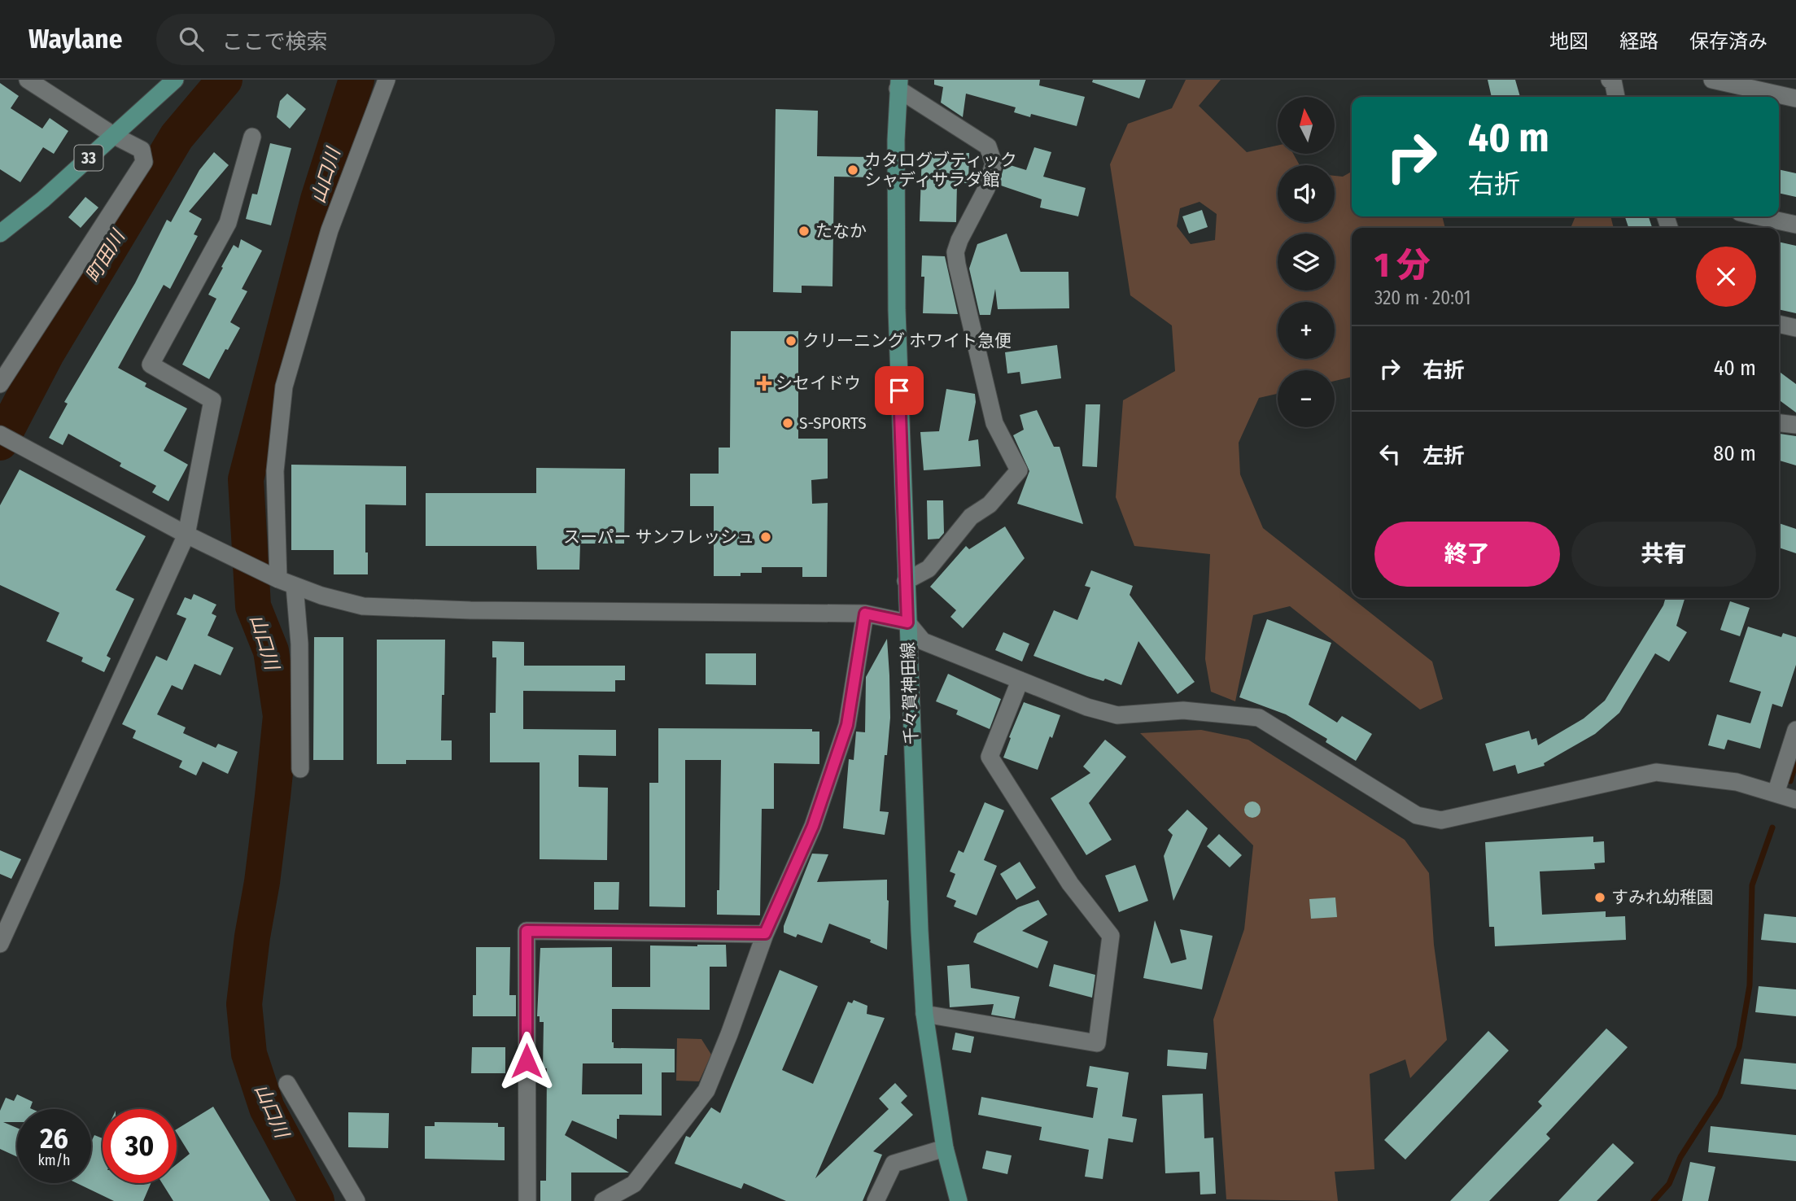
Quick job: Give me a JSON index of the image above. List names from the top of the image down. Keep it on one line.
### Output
{"streets":{"main road":["33","千々賀神田線"]},"water":["山口川","町田川"],"places":{"other":["カタログブティック シャディサラダ館","たなか","クリーニング ホワイト急便","S-SPORTS","スーパー サンフレッシュ","すみれ幼稚園"],"health":["シセイドウ"]},"north":"top","page":{"header":"Waylane","search":"ここで検索","nav":["地図","経路","保存済み"],"map_buttons":["+","−"],"turn":["40 m","右折"],"heading":["1 分","320 m · 20:01"],"list":[{"name":"右折","value":"40 m"},{"name":"左折","value":"80 m"}],"buttons":["終了","共有"],"speed":"26 km/h","limit":"30"}}
